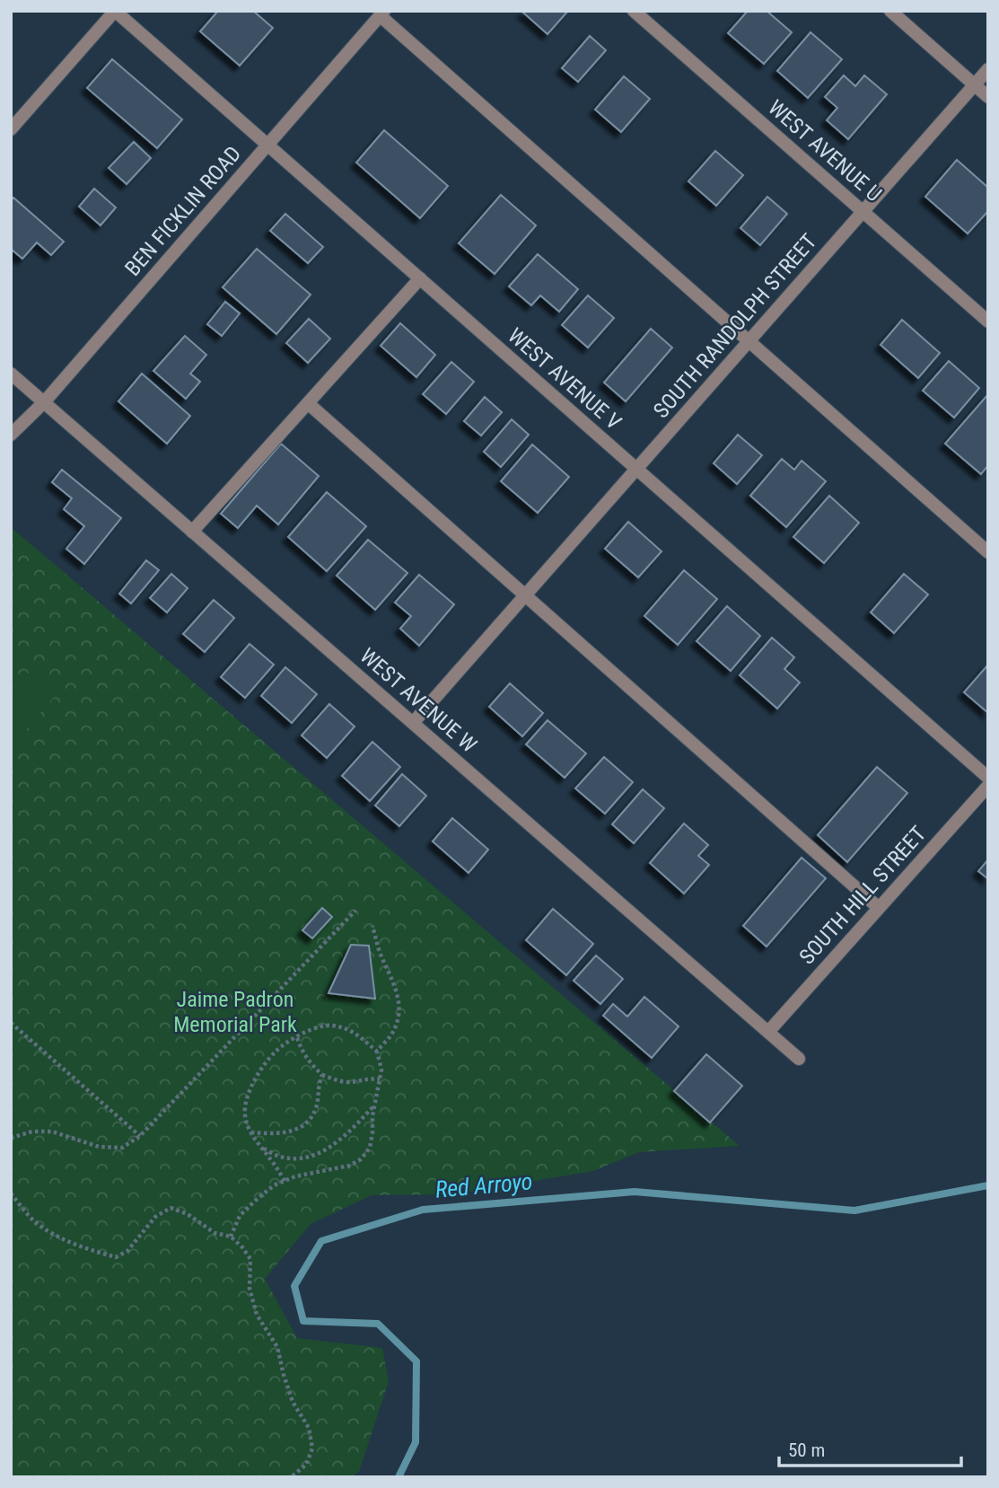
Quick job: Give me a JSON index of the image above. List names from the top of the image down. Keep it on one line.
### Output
{"streets":{"street":["WEST AVENUE U","BEN FICKLIN ROAD","SOUTH RANDOLPH STREET","WEST AVENUE V","WEST AVENUE W","SOUTH HILL STREET"]},"crossings":[["WEST AVENUE U","SOUTH RANDOLPH STREET"],["BEN FICKLIN ROAD","WEST AVENUE V"],["BEN FICKLIN ROAD","WEST AVENUE W"],["SOUTH RANDOLPH STREET","WEST AVENUE V"],["SOUTH RANDOLPH STREET","WEST AVENUE W"],["WEST AVENUE W","SOUTH HILL STREET"]],"water":["Red Arroyo"],"parks":["Jaime Padron Memorial Park"],"scale_bar":"50 m"}
